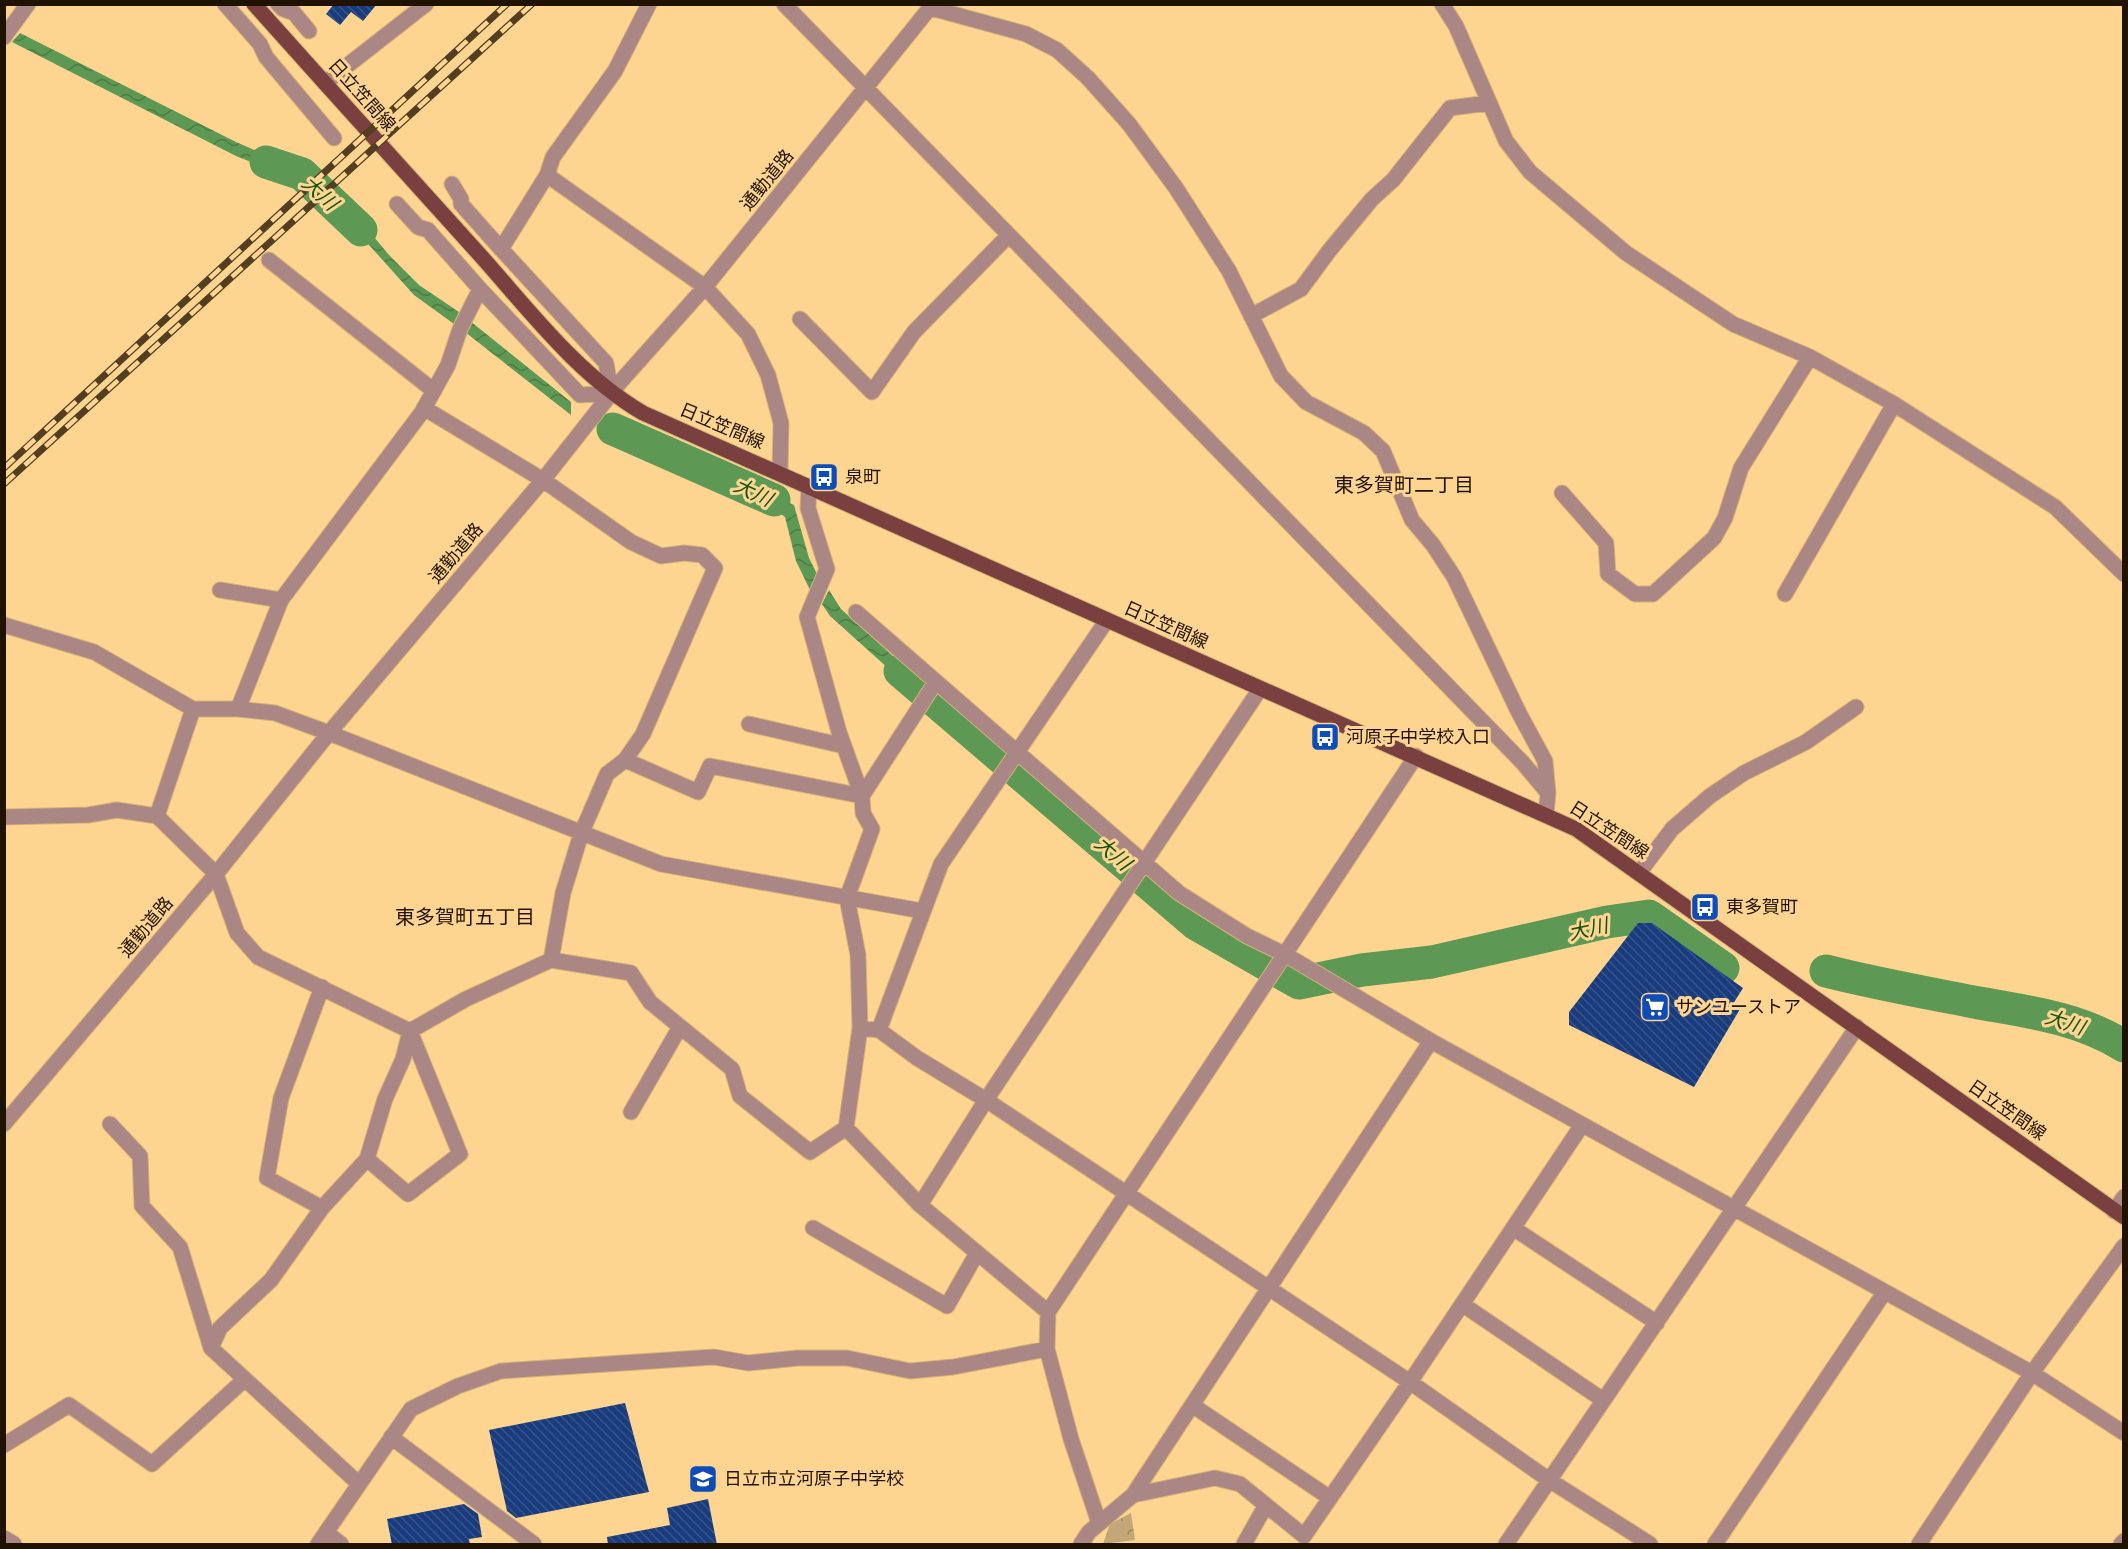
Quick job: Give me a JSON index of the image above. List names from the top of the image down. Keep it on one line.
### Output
{"streets":{"main road":["日立笠間線"],"street":["通勤道路"]},"crossings":[["日立笠間線","通勤道路"]],"districts":["東多賀町二丁目","東多賀町五丁目"],"water":["大川"],"places":{"bus stop":["泉町","河原子中学校入口","東多賀町"],"supermarket":["サンユーストア"],"school or university":["日立市立河原子中学校"]}}
